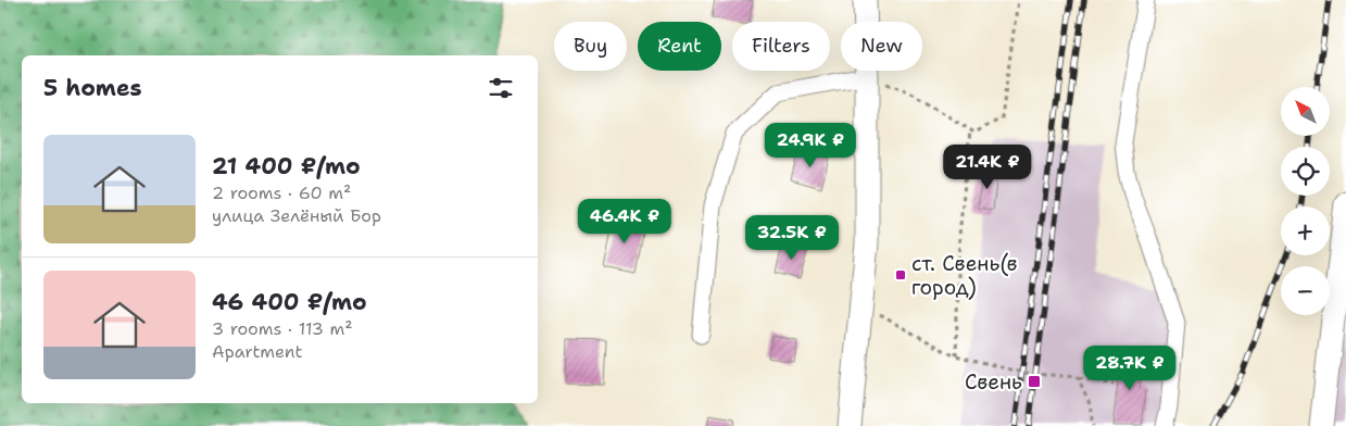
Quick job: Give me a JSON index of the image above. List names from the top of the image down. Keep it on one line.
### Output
{"places":{"transit":["ст. Свень(в город)","Свень"]},"north":"top left","page":{"chip":["Buy","Rent","Filters","New"],"heading":"5 homes","map_buttons":["+","−"],"list":[{"name":"21 400 ₽/mo","note":"2 rooms · 60 m² · улица Зелёный Бор"},{"name":"46 400 ₽/mo","note":"3 rooms · 113 m² · Apartment"}],"price":["24.9K ₽","21.4K ₽","46.4K ₽","32.5K ₽","28.7K ₽"]}}
